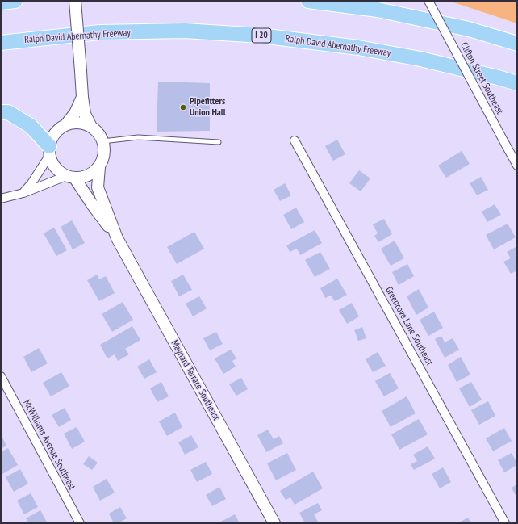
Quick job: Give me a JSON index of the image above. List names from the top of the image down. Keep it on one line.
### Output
{"streets":{"highway":["I 20","Ralph David Abernathy Freeway"],"street":["Clifton Street Southeast","Greencove Lane Southeast","Maynard Terrace Southeast","McWilliams Avenue Southeast"]},"places":["Pipefitters Union Hall"]}
